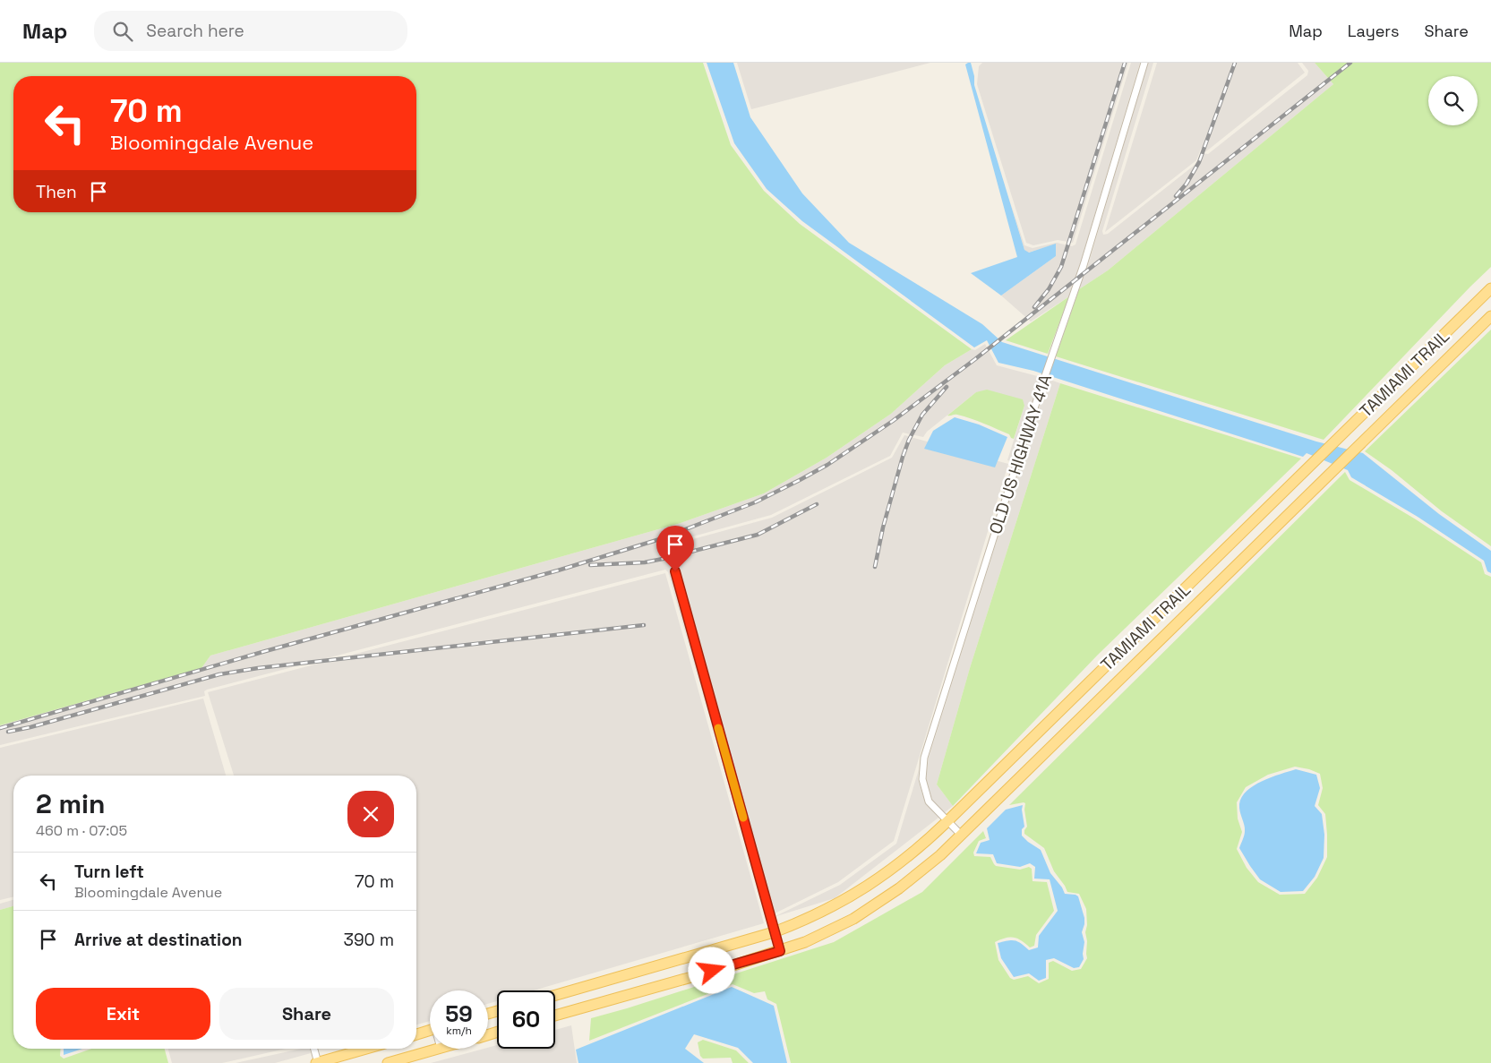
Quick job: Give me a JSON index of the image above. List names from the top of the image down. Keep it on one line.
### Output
{"streets":{"main road":["TAMIAMI TRAIL"],"street":["OLD US HIGHWAY 41A"]},"crossings":[["TAMIAMI TRAIL","OLD US HIGHWAY 41A"]],"page":{"header":"Map","search":"Search here","nav":["Map","Layers","Share"],"turn":["70 m","Bloomingdale Avenue"],"then":"Then","heading":["2 min","460 m · 07:05"],"list":[{"name":"Turn left","note":"Bloomingdale Avenue","value":"70 m"},{"name":"Arrive at destination","value":"390 m"}],"buttons":["Exit","Share"],"speed":"59 km/h","limit":"60"}}
